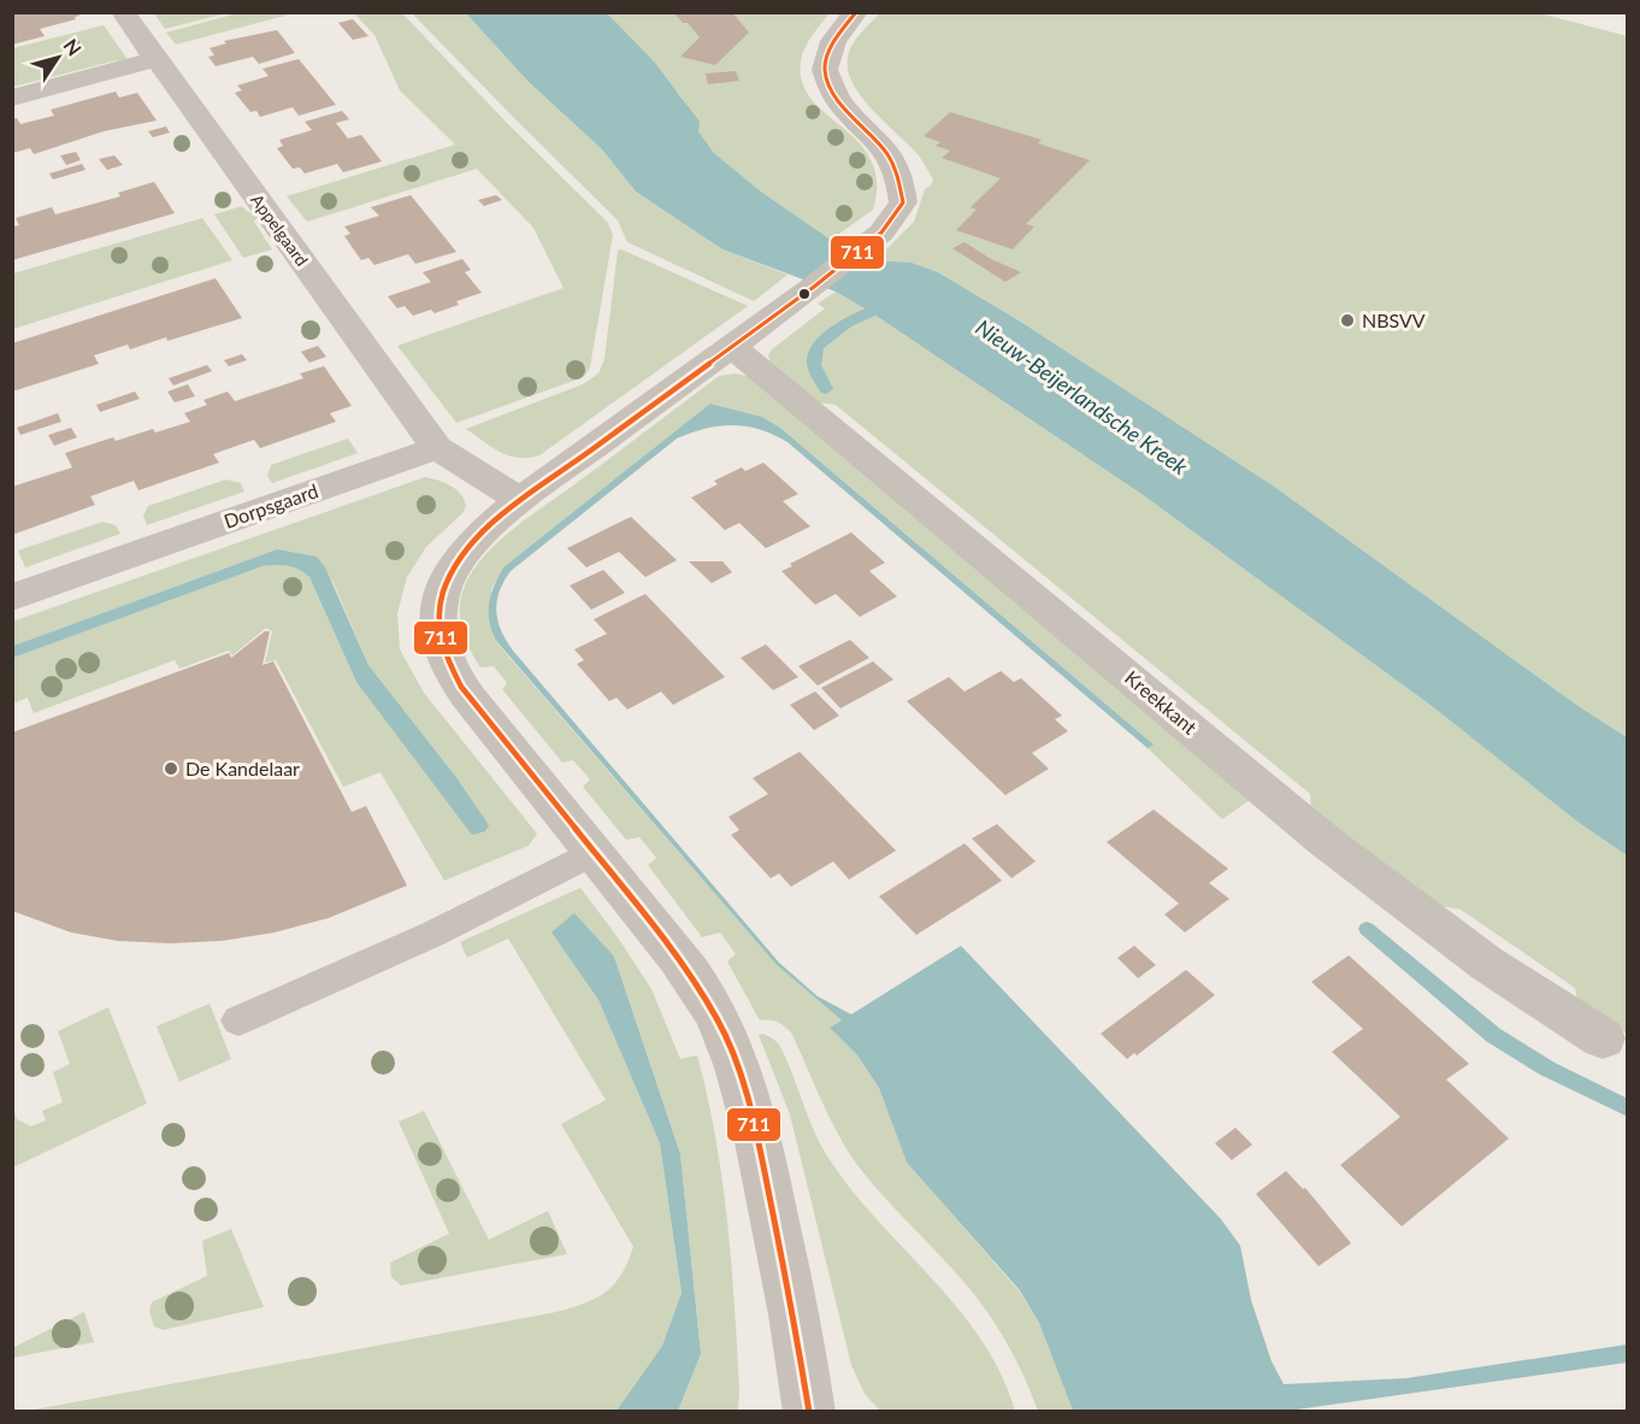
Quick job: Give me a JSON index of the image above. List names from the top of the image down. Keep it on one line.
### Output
{"streets":{"street":["Appelgaard","Dorpsgaard","Kreekkant"]},"crossings":[["Appelgaard","Dorpsgaard"]],"water":["Nieuw-Beijerlandsche Kreek"],"places":["NBSVV","De Kandelaar"],"lines":["transit line 711"],"north":"top right"}
